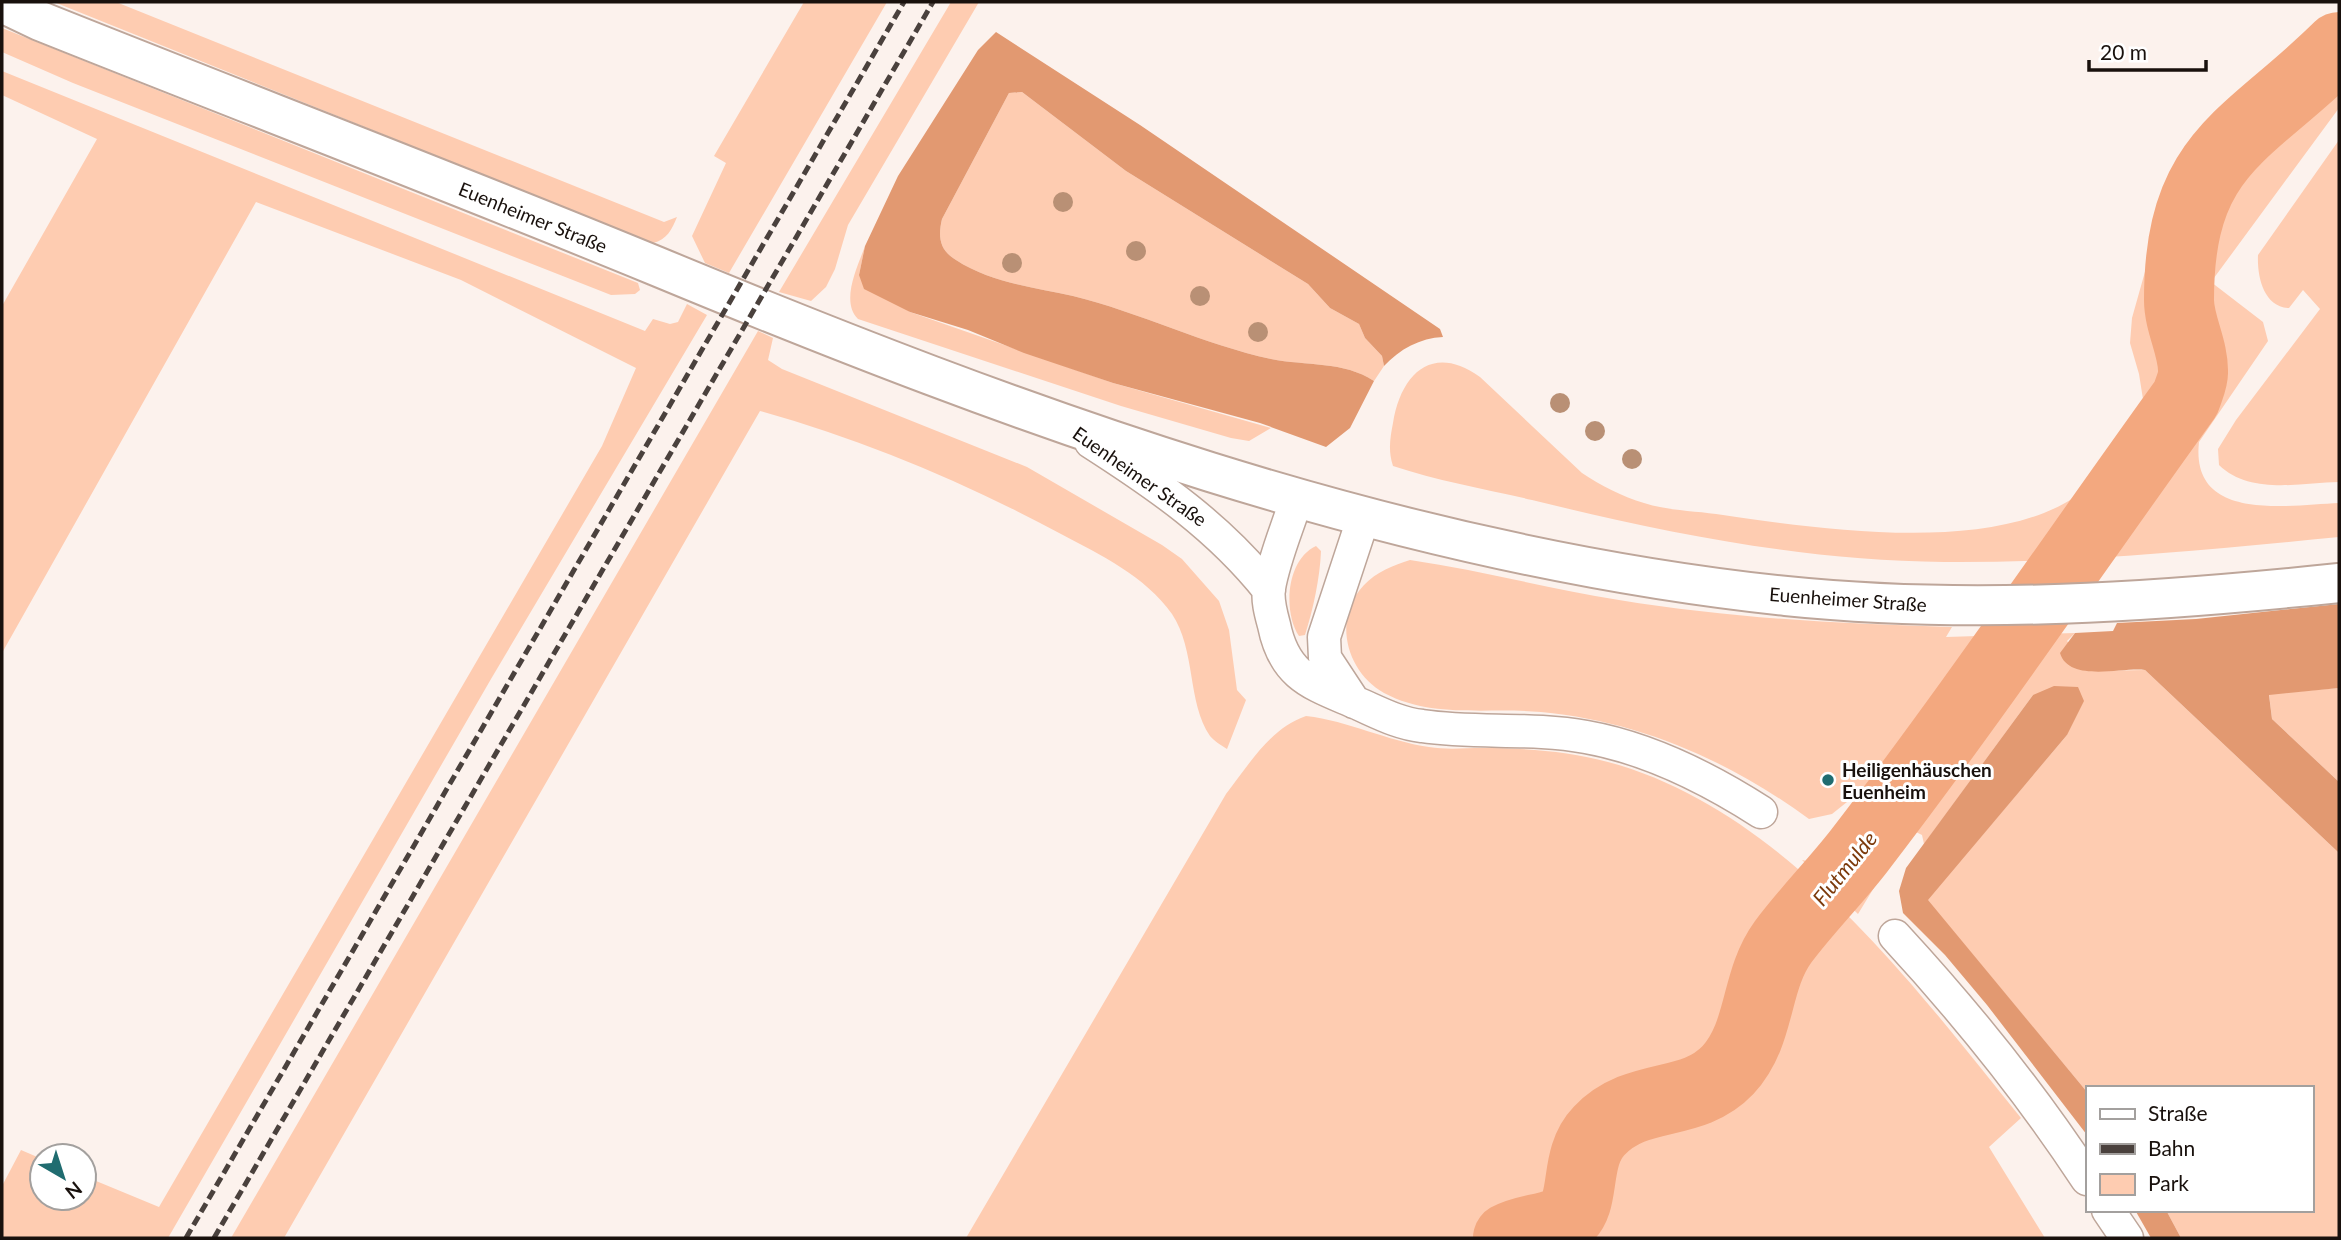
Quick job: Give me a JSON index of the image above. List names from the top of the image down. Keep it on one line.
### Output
{"streets":{"main road":["Euenheimer Straße"]},"water":["Flutmulde"],"places":["Heiligenhäuschen Euenheim"],"legend":["Straße","Bahn","Park"],"scale_bar":"20 m","north":"bottom right"}
